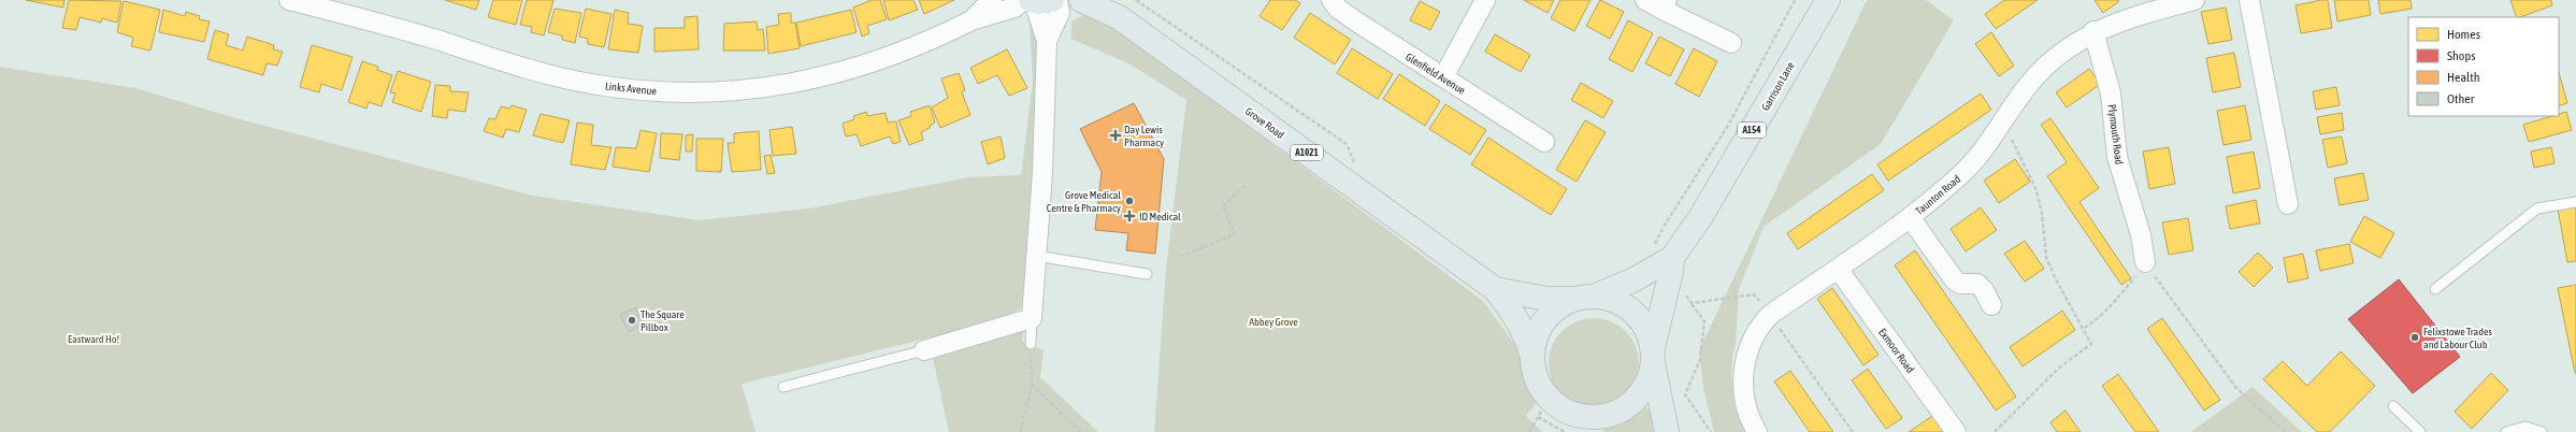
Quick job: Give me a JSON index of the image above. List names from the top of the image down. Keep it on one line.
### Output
{"streets":{"main road":["Garrison Lane","Grove Road","A154","A1021"],"street":["Glenfield Avenue","Links Avenue","Plymouth Road","Taunton Road","Exmoor Road"]},"crossings":[["Garrison Lane","Grove Road"],["Garrison Lane","A154"],["Plymouth Road","Taunton Road"],["Taunton Road","Exmoor Road"]],"parks":["Abbey Grove","Eastward Ho!"],"places":{"health":["Day Lewis Pharmacy","ID Medical"],"other":["Grove Medical Centre & Pharmacy","The Square Pillbox","Felixstowe Trades and Labour Club"]},"legend":["Homes","Shops","Health","Other"]}
